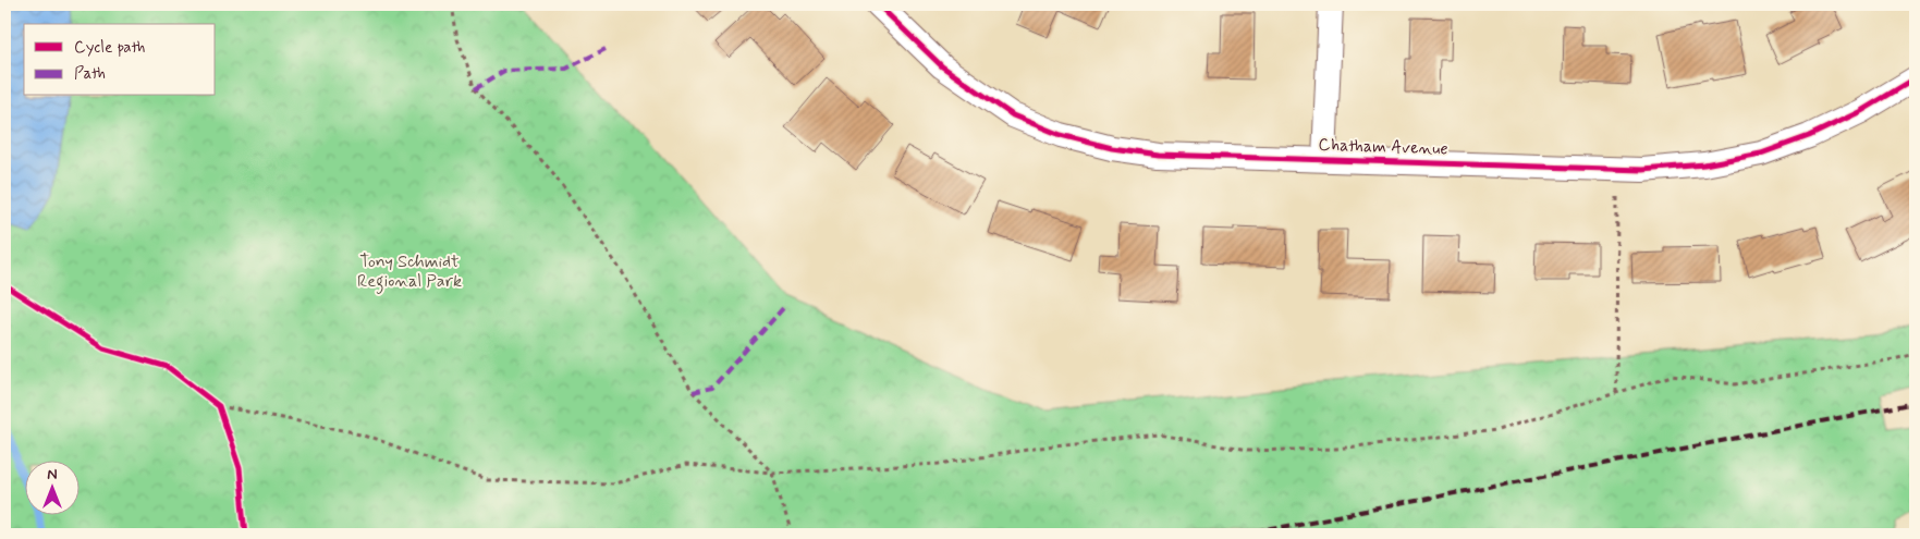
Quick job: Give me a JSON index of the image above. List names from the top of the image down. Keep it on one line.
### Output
{"streets":{"street":["Chatham Avenue"]},"parks":["Tony Schmidt Regional Park"],"legend":["Cycle path","Path"],"north":"top"}
